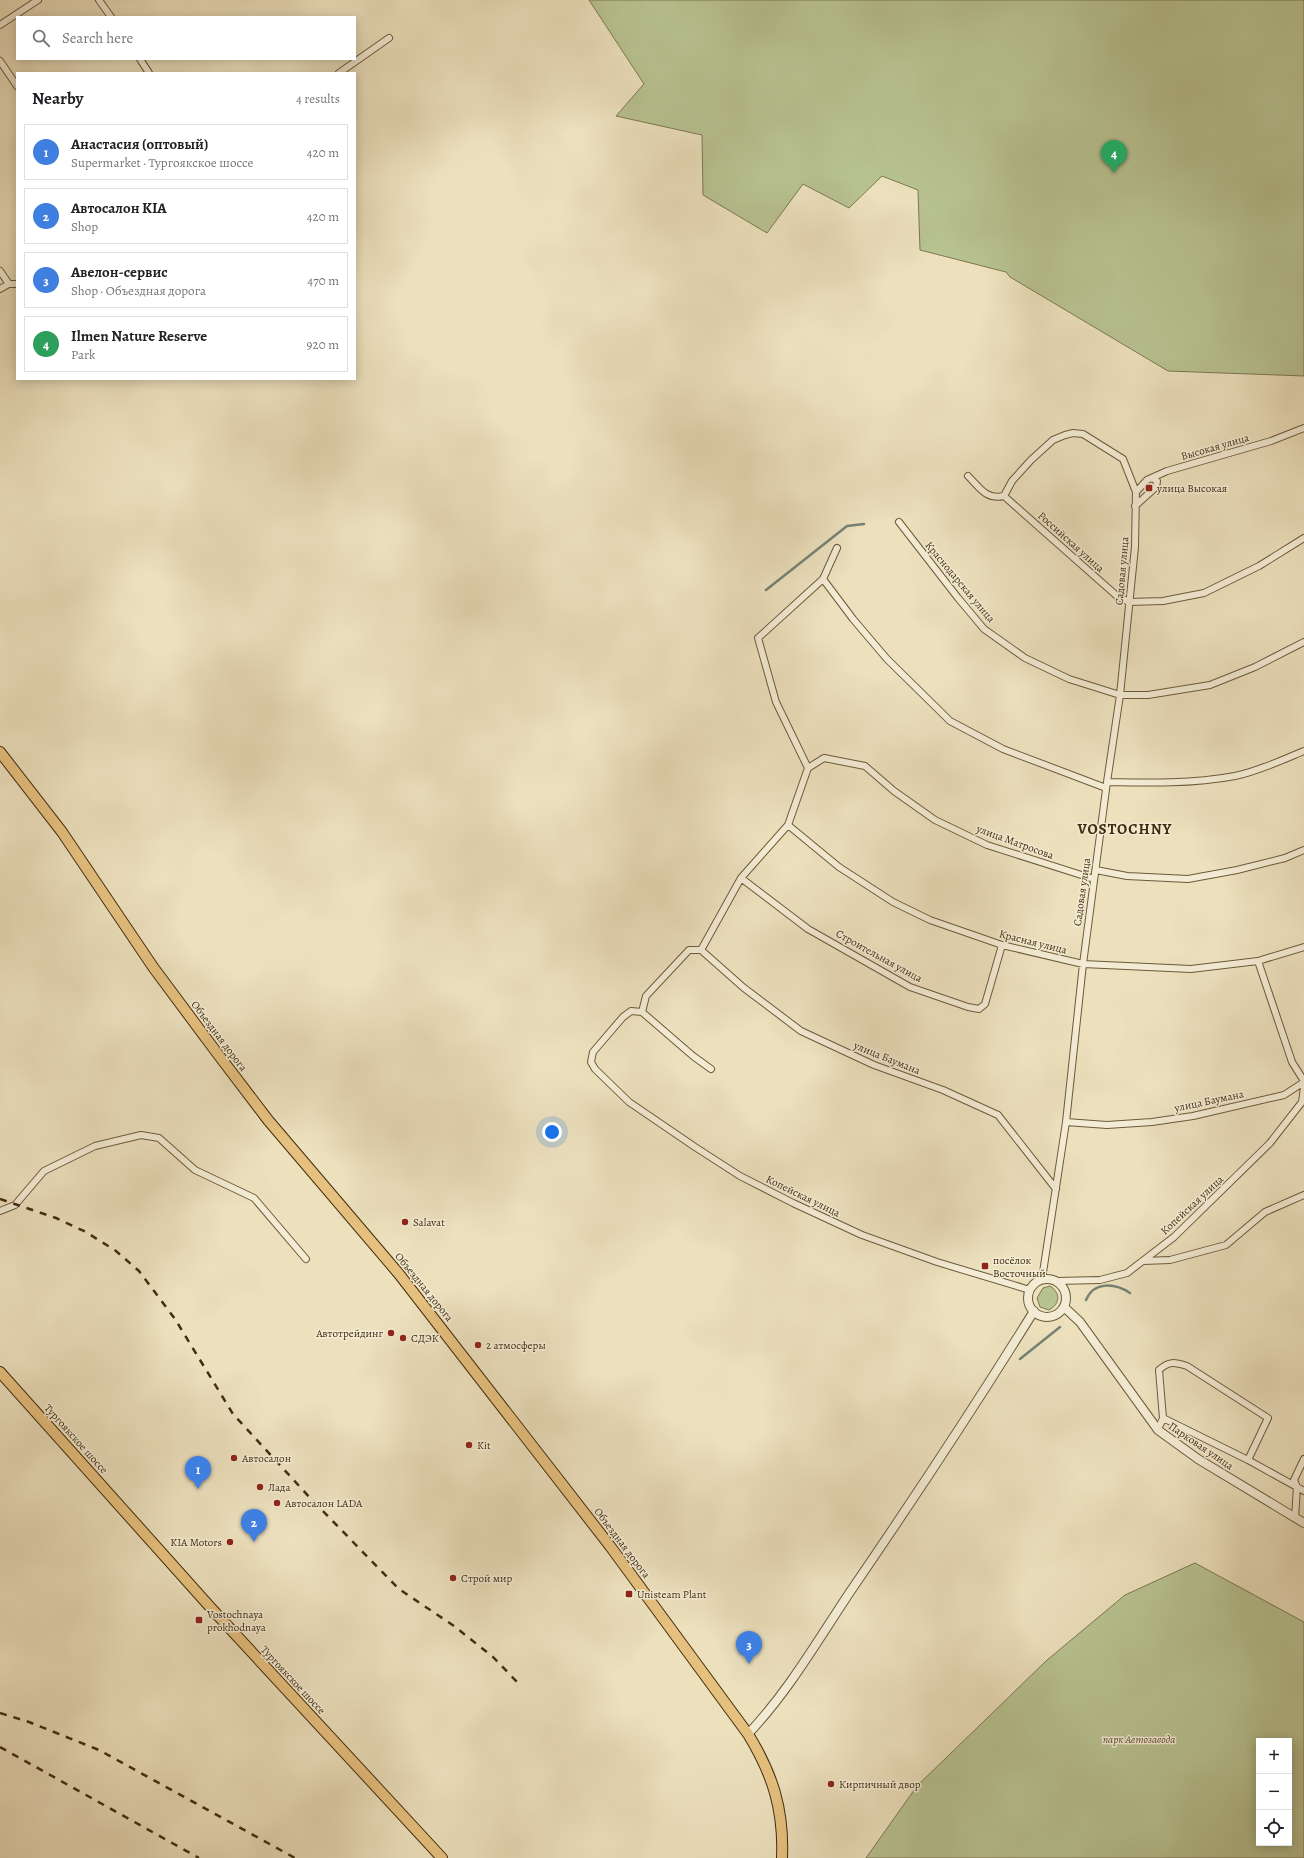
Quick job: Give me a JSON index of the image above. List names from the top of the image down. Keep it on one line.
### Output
{"streets":{"main road":["Объездная дорога","Тургоякское шоссе"],"street":["Высокая улица","Российская улица","Садовая улица","Краснодарская улица","улица Матросова","Красная улица","Строительная улица","улица Баумана","Копейская улица","Парковая улица"]},"crossings":[["Высокая улица","Садовая улица"],["Российская улица","Садовая улица"],["Садовая улица","Краснодарская улица"],["Садовая улица","улица Матросова"],["Садовая улица","Красная улица"],["Садовая улица","улица Баумана"],["Садовая улица","Копейская улица"],["Садовая улица","Парковая улица"],["Красная улица","Строительная улица"],["Копейская улица","Парковая улица"]],"districts":["VOSTOCHNY"],"parks":["парк Автозавода"],"places":{"transit":["улица Высокая","посёлок Восточный","Unisteam Plant","Vostochnaya prokhodnaya"],"other":["Salavat","Автотрейдинг","СДЭК","2 атмосферы","Kit","Автосалон","Лада","Автосалон LADA","KIA Motors","Строй мир","Кирпичный двор"]},"page":{"search":"Search here","heading":["Nearby","4 results"],"list":[{"mark":"1","name":"Анастасия (оптовый)","note":"Supermarket · Тургоякское шоссе","value":"420 m"},{"mark":"2","name":"Автосалон KIA","note":"Shop","value":"420 m"},{"mark":"3","name":"Авелон-сервис","note":"Shop · Объездная дорога","value":"470 m"},{"mark":"4","name":"Ilmen Nature Reserve","note":"Park","value":"920 m"}],"pins":["4","1","2","3"],"map_buttons":["+","−"]}}
